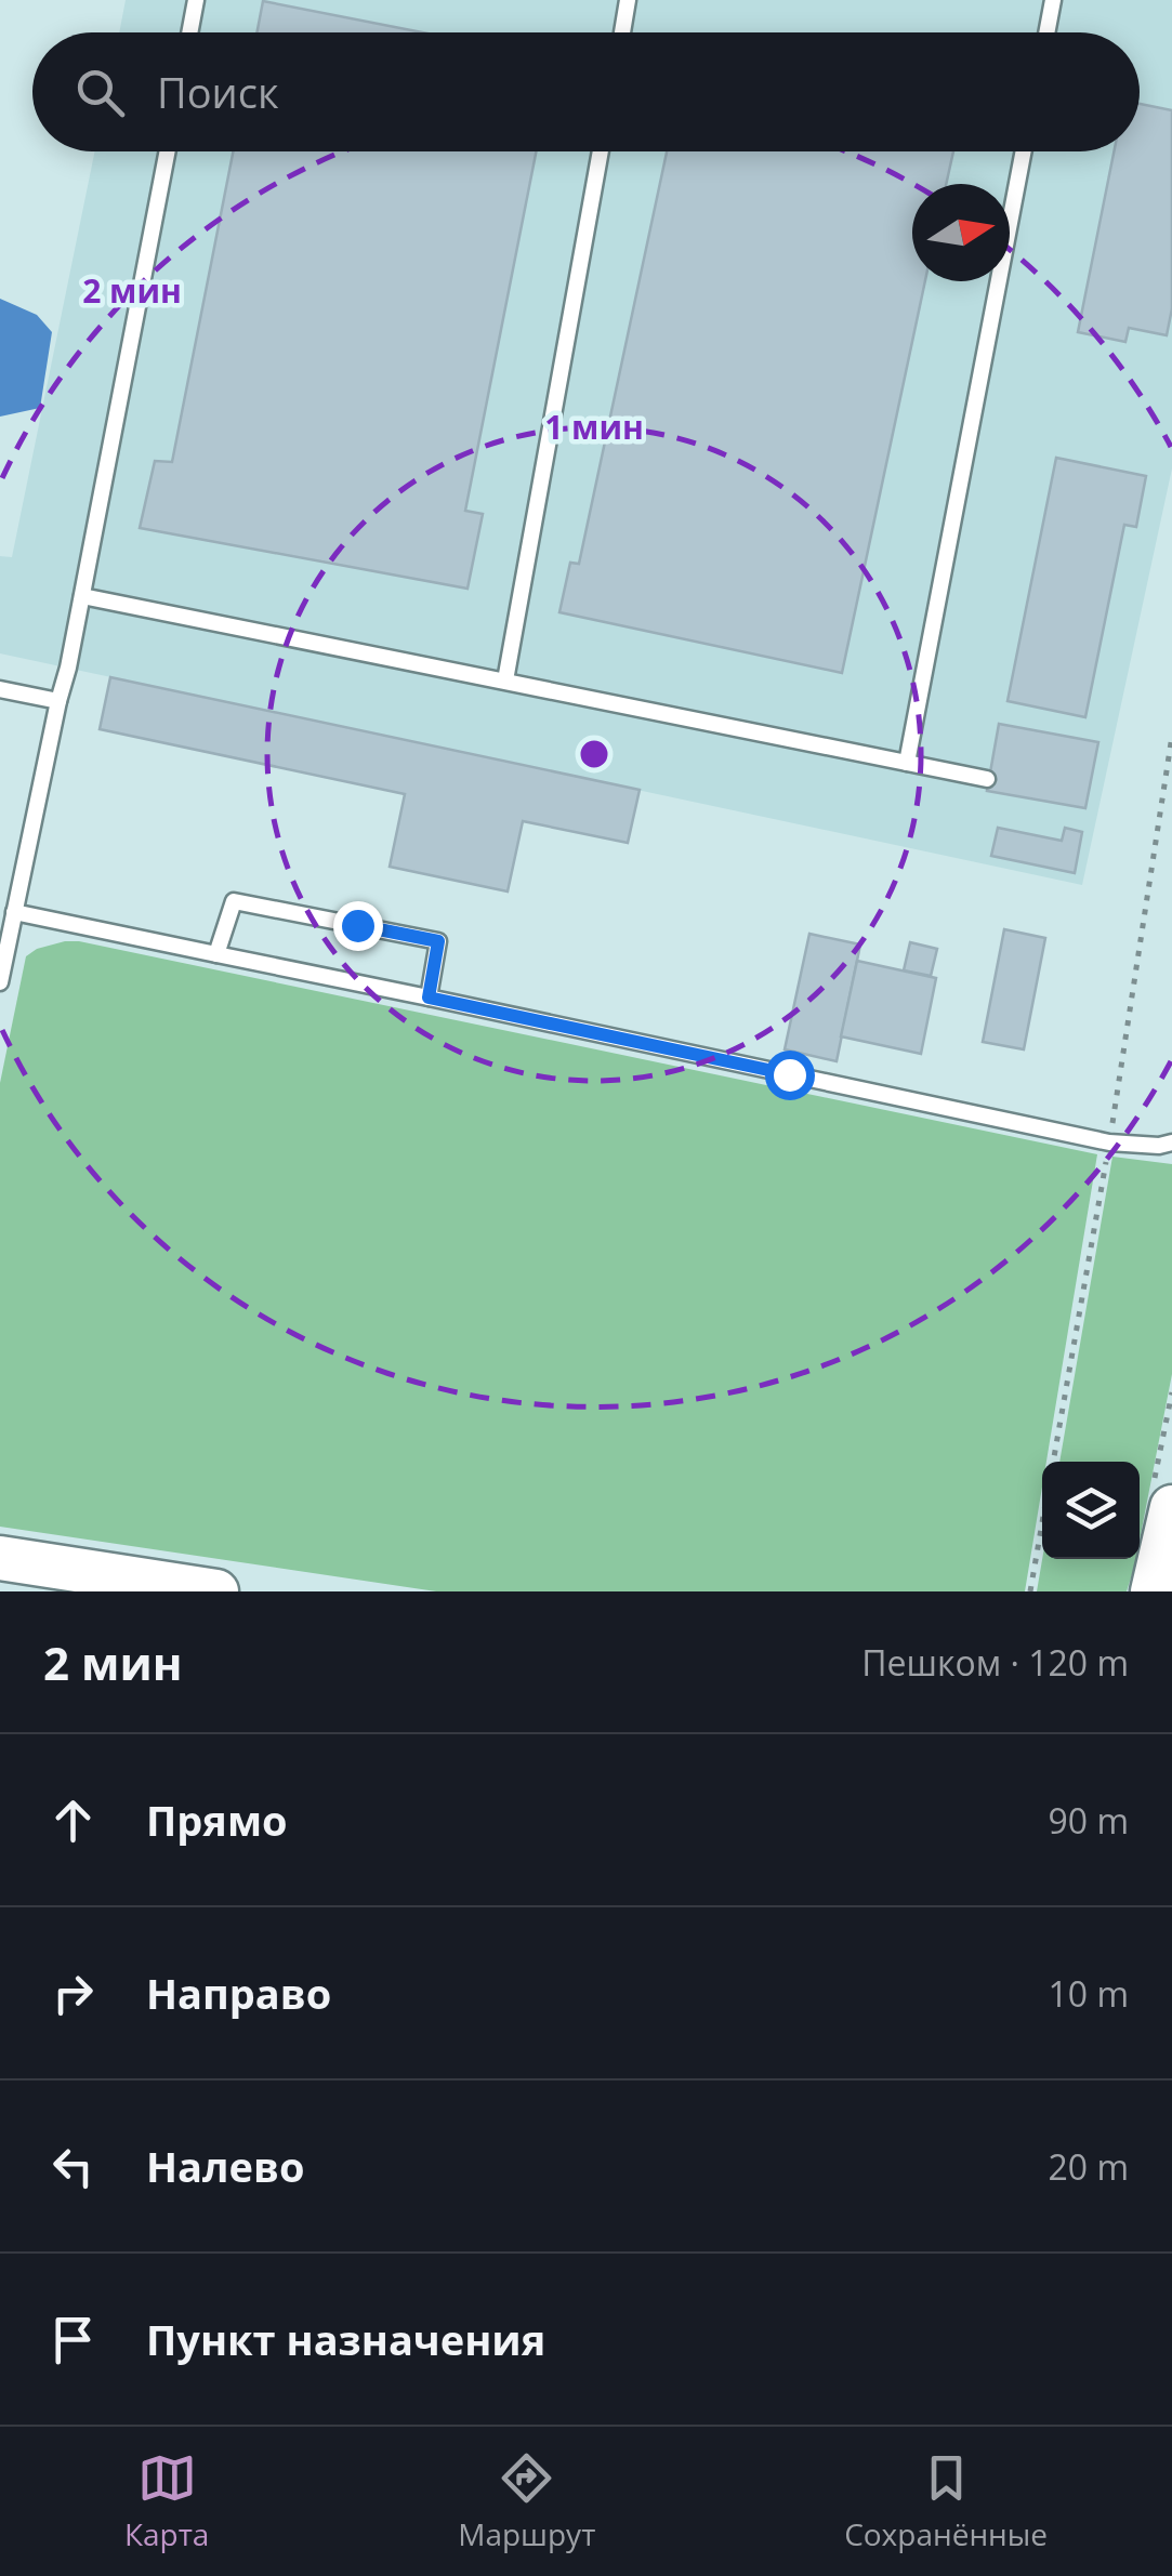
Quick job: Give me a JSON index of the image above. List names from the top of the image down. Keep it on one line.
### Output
{"north":"right","page":{"search":"Поиск","heading":["2 мин","Пешком · 120 m"],"list":[["Прямо","90 m"],["Направо","10 m"],["Налево","20 m"],"Пункт назначения"],"nav":["Карта","Маршрут","Сохранённые"]},"rings":["2 мин","1 мин"]}
